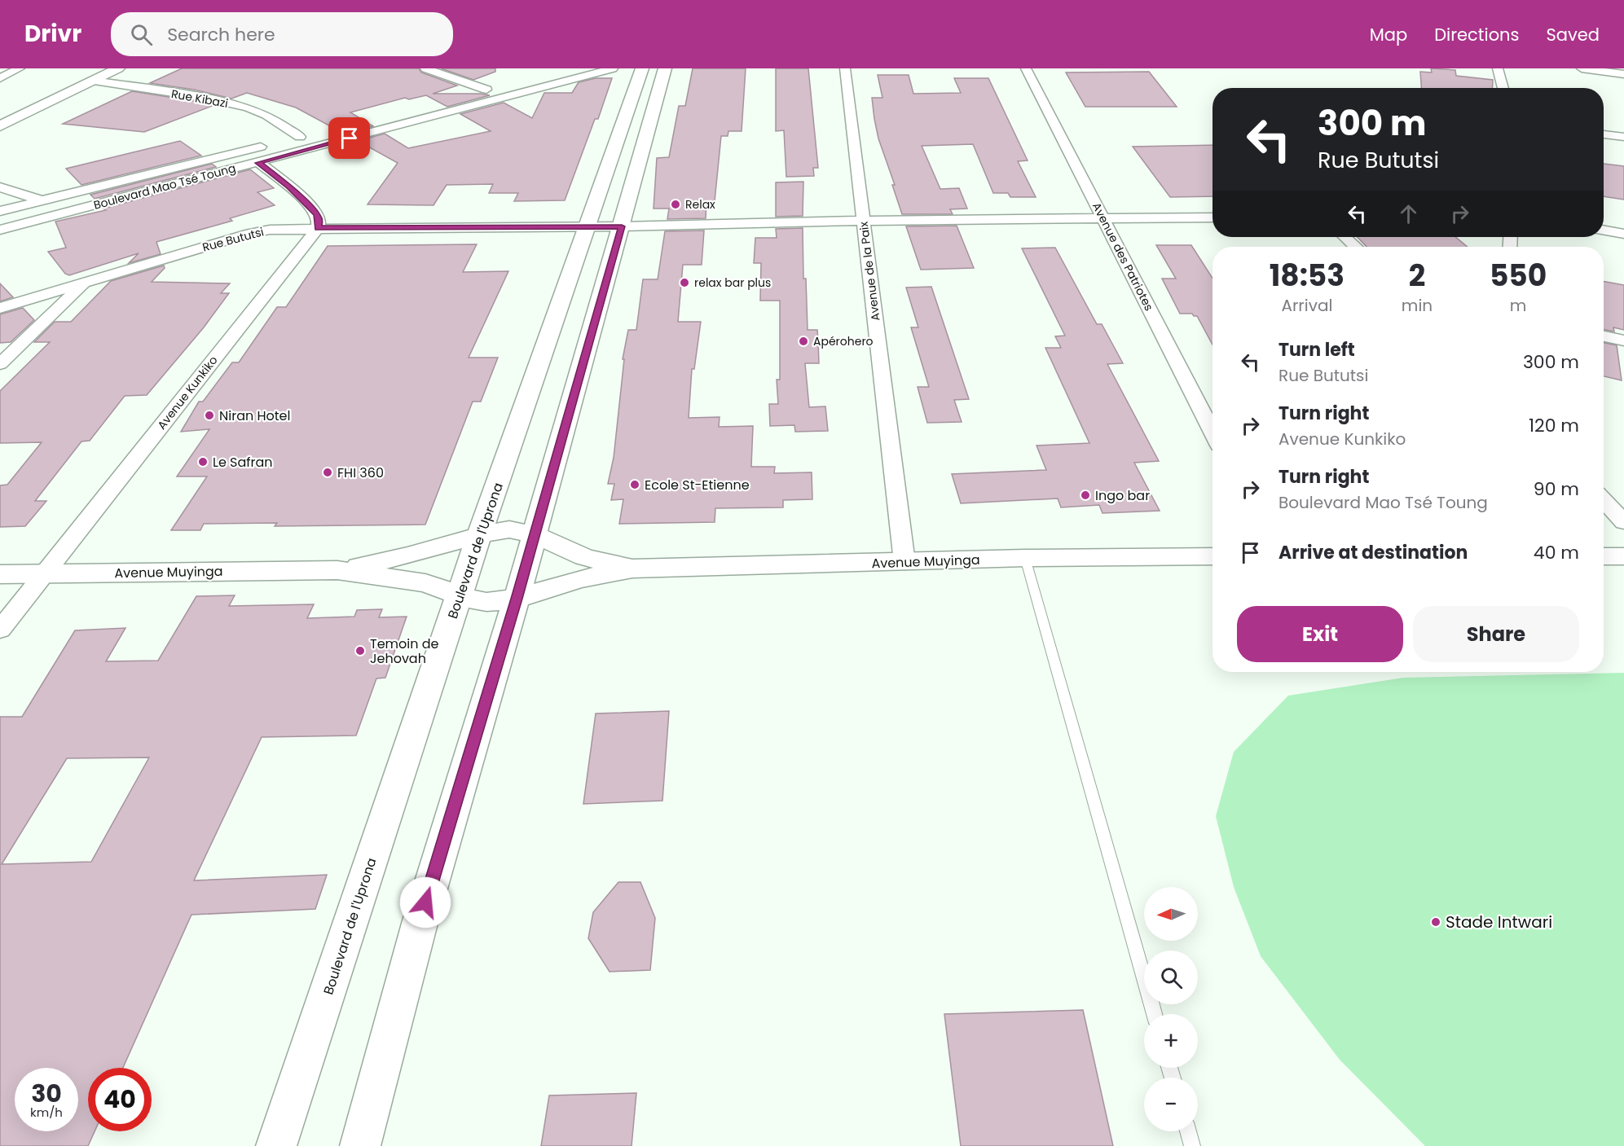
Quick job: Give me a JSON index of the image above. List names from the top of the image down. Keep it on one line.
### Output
{"streets":{"street":["Rue Kibazi","Boulevard Mao Tsé Toung","Rue Bututsi","Avenue des Patriotes","Avenue de la Paix","Avenue Kunkiko","Boulevard de l'Uprona","Avenue Muyinga"]},"crossings":[["Rue Kibazi","Boulevard Mao Tsé Toung"],["Rue Bututsi","Avenue des Patriotes"],["Rue Bututsi","Avenue de la Paix"],["Rue Bututsi","Avenue Kunkiko"],["Rue Bututsi","Boulevard de l'Uprona"],["Avenue de la Paix","Avenue Muyinga"],["Avenue Kunkiko","Avenue Muyinga"],["Boulevard de l'Uprona","Avenue Muyinga"]],"places":["Relax","relax bar plus","Apérohero","Niran Hotel","Le Safran","FHI 360","Ecole St-Etienne","Ingo bar","Temoin de Jehovah","Stade Intwari"],"north":"left","page":{"header":"Drivr","search":"Search here","nav":["Map","Directions","Saved"],"turn":["300 m","Rue Bututsi"],"eta":["18:53","Arrival","2","min","550","m"],"list":[{"name":"Turn left","note":"Rue Bututsi","value":"300 m"},{"name":"Turn right","note":"Avenue Kunkiko","value":"120 m"},{"name":"Turn right","note":"Boulevard Mao Tsé Toung","value":"90 m"},{"name":"Arrive at destination","value":"40 m"}],"buttons":["Exit","Share"],"map_buttons":["+","−"],"speed":"30 km/h","limit":"40"}}
